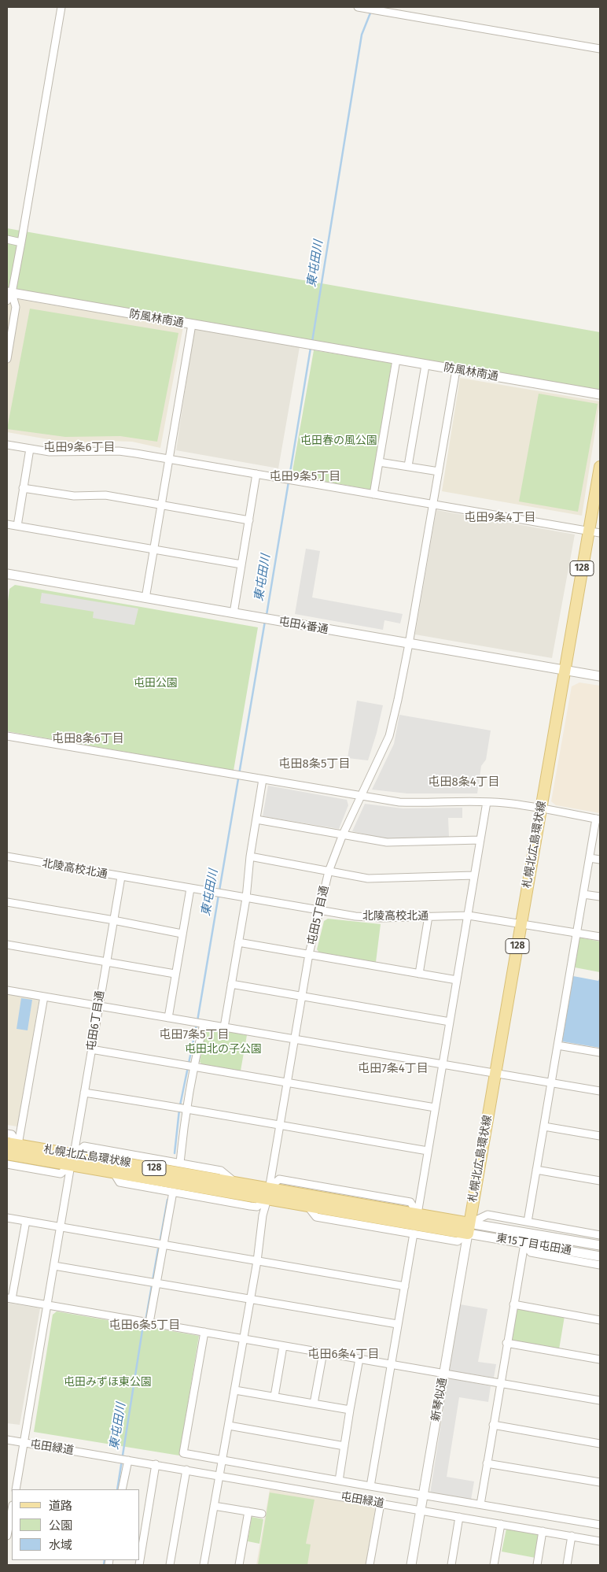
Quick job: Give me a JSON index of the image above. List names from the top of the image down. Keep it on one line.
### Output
{"streets":{"main road":["128","札幌北広島環状線"],"street":["防風林南通","屯田4番通","北陵高校北通","屯田5丁目通","屯田6丁目通","東15丁目屯田通","新琴似通","屯田緑道"]},"crossings":[["防風林南通","屯田5丁目通"],["128","札幌北広島環状線"],["128","屯田5丁目通"],["128","東15丁目屯田通"],["128","新琴似通"],["屯田4番通","札幌北広島環状線"],["屯田4番通","屯田5丁目通"],["札幌北広島環状線","北陵高校北通"],["札幌北広島環状線","屯田5丁目通"],["札幌北広島環状線","屯田6丁目通"],["札幌北広島環状線","東15丁目屯田通"],["札幌北広島環状線","新琴似通"],["北陵高校北通","屯田5丁目通"],["北陵高校北通","屯田6丁目通"],["屯田5丁目通","屯田緑道"],["屯田6丁目通","屯田緑道"],["東15丁目屯田通","新琴似通"],["新琴似通","屯田緑道"]],"districts":["屯田9条6丁目","屯田9条5丁目","屯田9条4丁目","屯田8条6丁目","屯田8条5丁目","屯田8条4丁目","屯田7条5丁目","屯田7条4丁目","屯田6条5丁目","屯田6条4丁目"],"water":["東屯田川"],"parks":["屯田春の風公園","屯田公園","屯田北の子公園","屯田みずほ東公園"],"legend":["道路","公園","水域"]}
